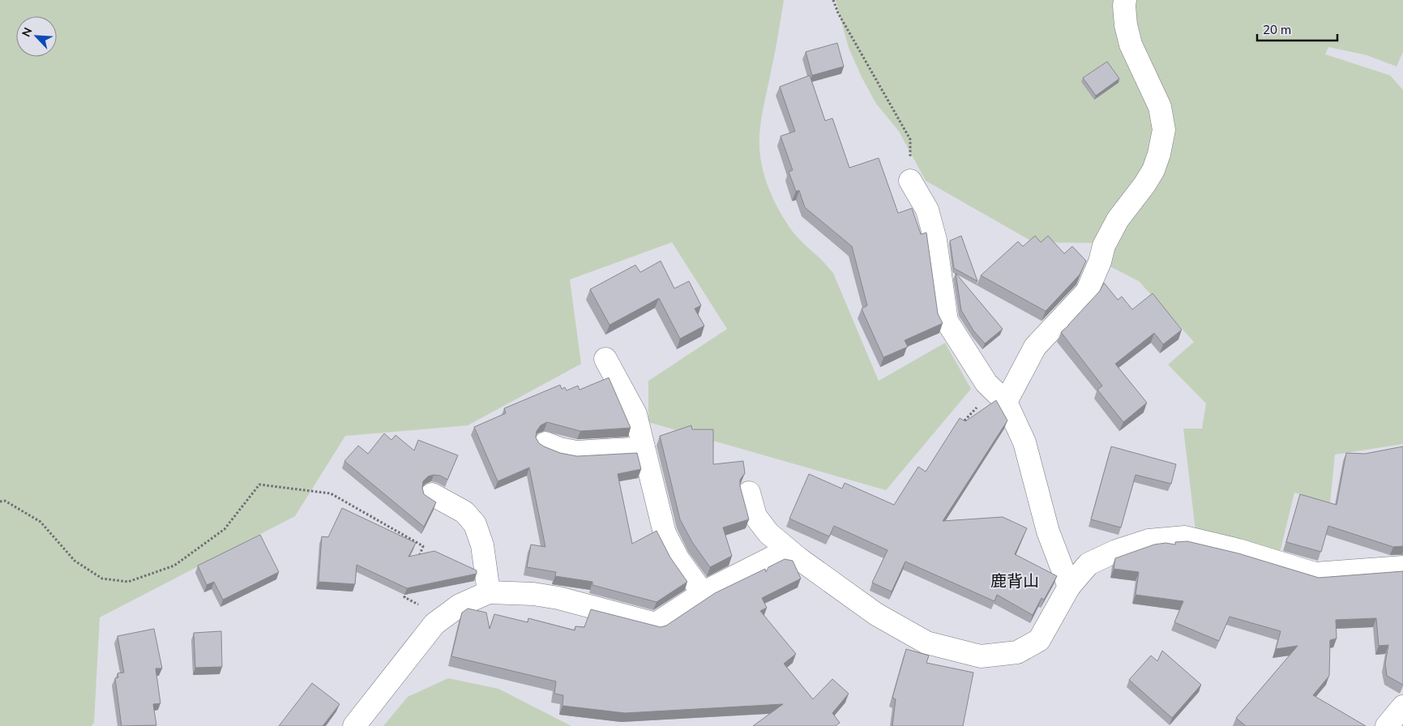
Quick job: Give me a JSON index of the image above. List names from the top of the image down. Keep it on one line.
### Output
{"districts":["鹿背山"],"scale_bar":"20 m","north":"top left"}
